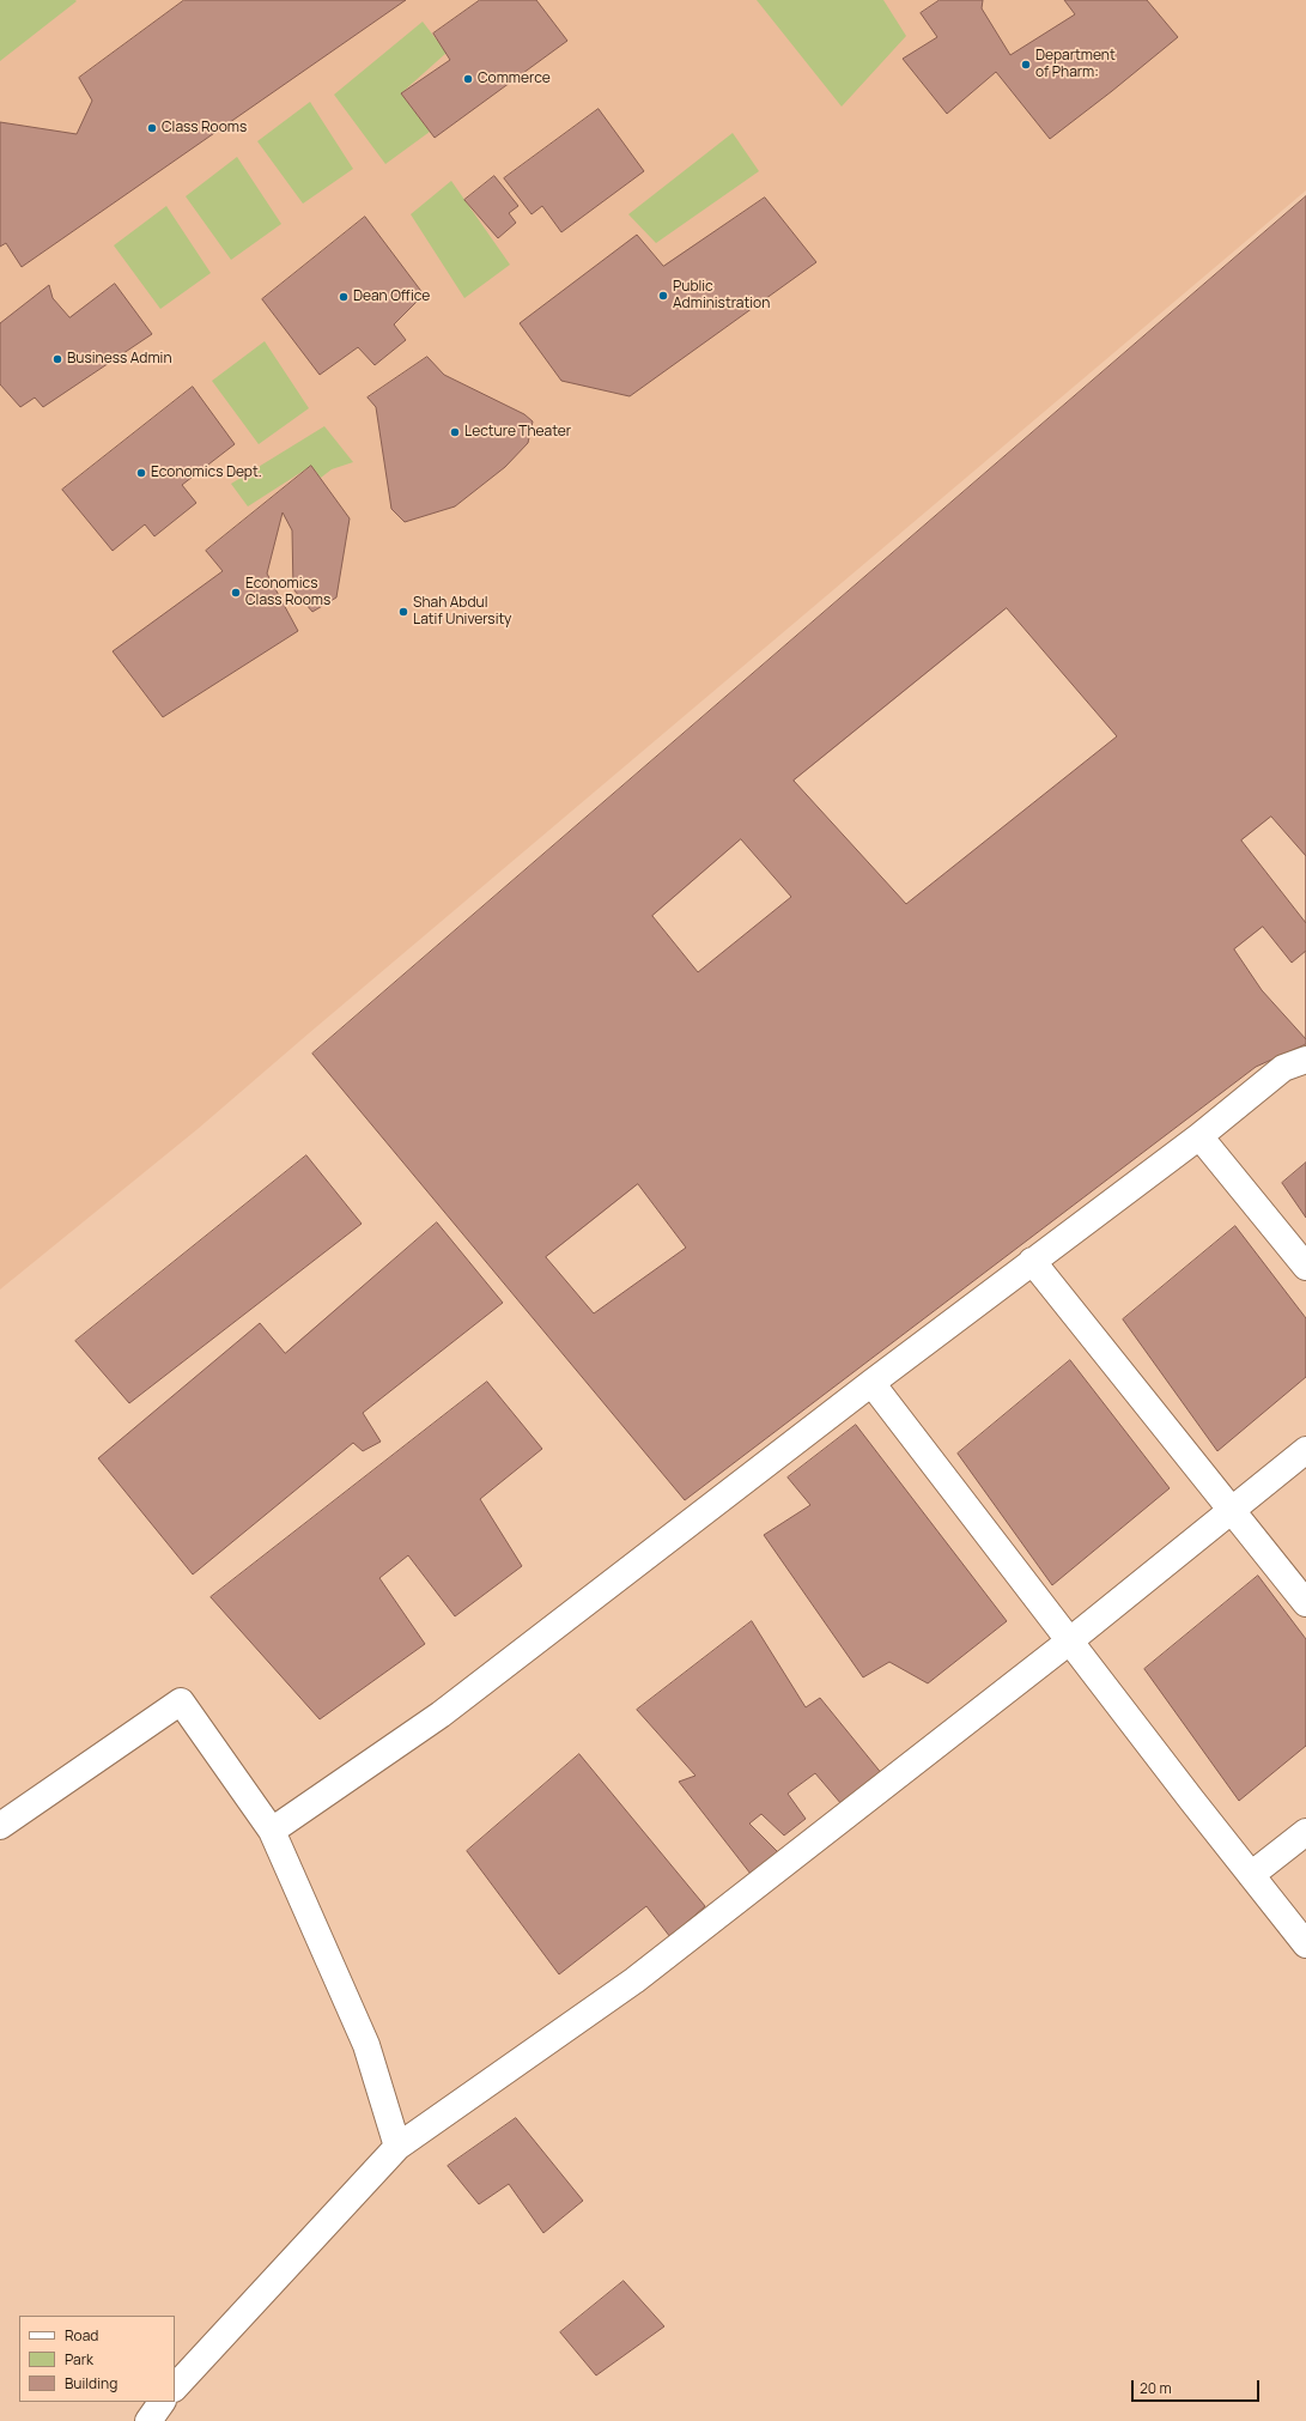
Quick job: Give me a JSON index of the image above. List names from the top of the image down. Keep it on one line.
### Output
{"places":["Department of Pharm:","Commerce","Class Rooms","Public Administration","Dean Office","Business Admin","Lecture Theater","Economics Dept.","Economics Class Rooms","Shah Abdul Latif University"],"legend":["Road","Park","Building"],"scale_bar":"20 m"}
